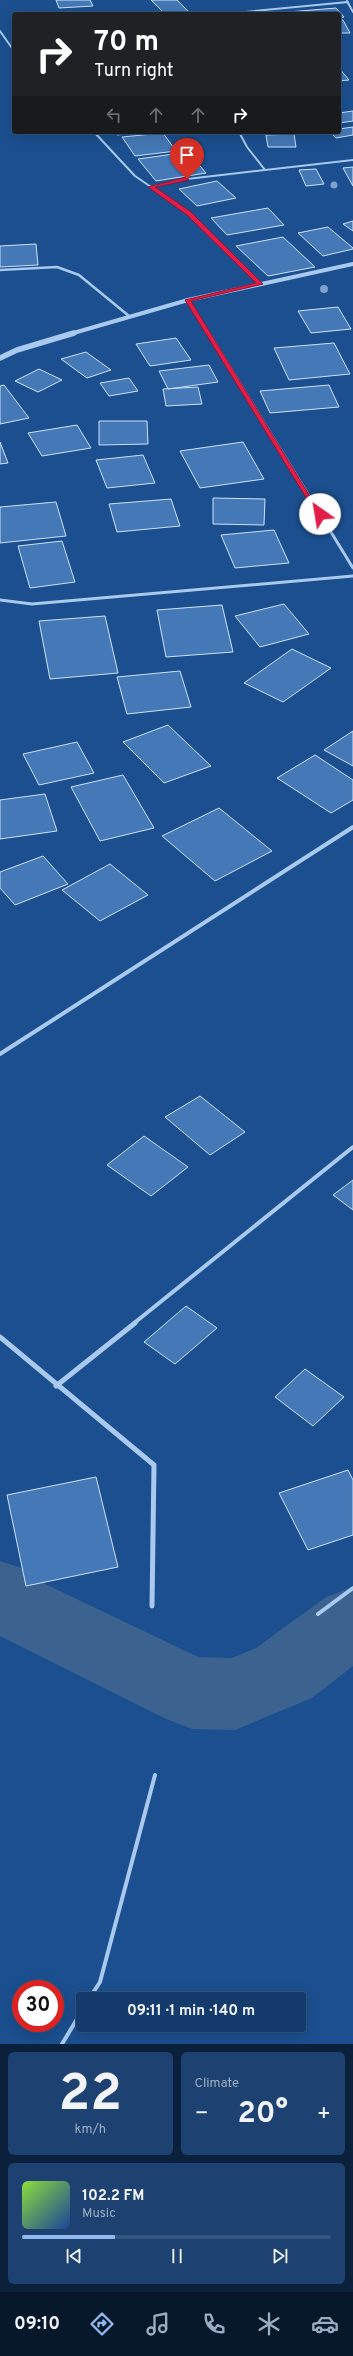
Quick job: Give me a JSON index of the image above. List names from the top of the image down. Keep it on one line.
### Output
{"page":{"turn":["70 m","Turn right"],"limit":"30","trip":"09:11 · 1 min · 140 m","tile":[["22","km/h"],"Climate"],"heat":["−","20°","+"],"song":["102.2 FM","Music"],"tabs":"09:10"}}
